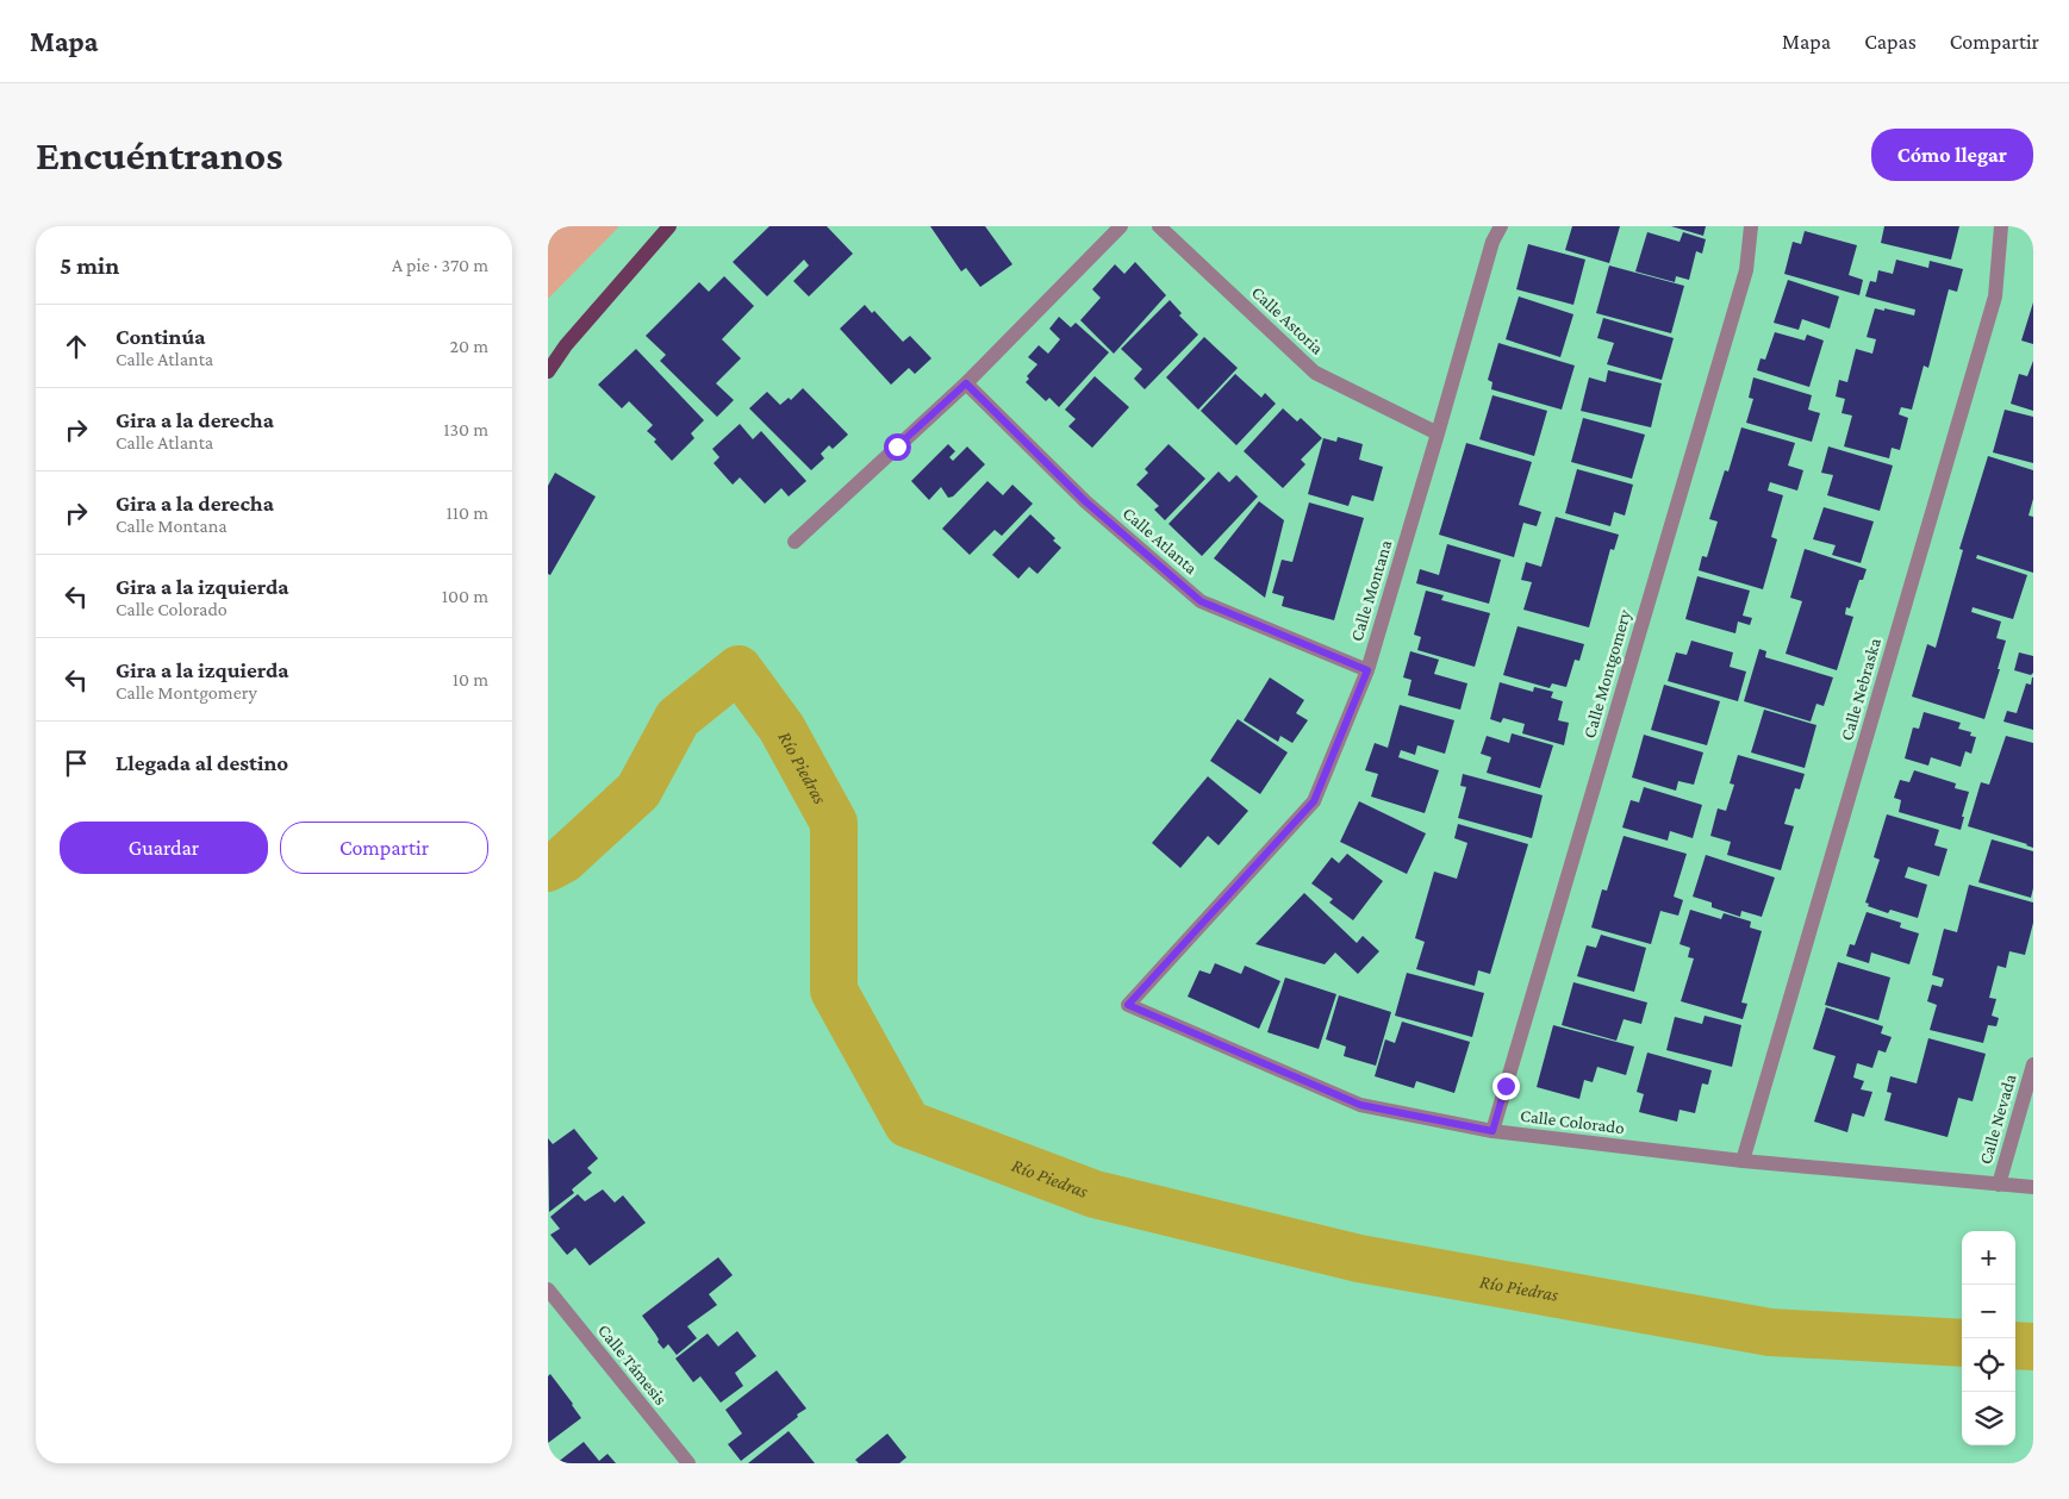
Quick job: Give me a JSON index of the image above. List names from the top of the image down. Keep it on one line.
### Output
{"streets":{"street":["Calle Astoria","Calle Atlanta","Calle Montana","Calle Montgomery","Calle Nebraska","Calle Nevada","Calle Colorado","Calle Támesis"]},"crossings":[["Calle Astoria","Calle Montana"],["Calle Atlanta","Calle Montana"],["Calle Montana","Calle Colorado"],["Calle Montgomery","Calle Colorado"],["Calle Nebraska","Calle Colorado"],["Calle Nevada","Calle Colorado"]],"water":["Río Piedras"],"page":{"header":"Mapa","nav":["Mapa","Capas","Compartir"],"buttons":["Cómo llegar",["Guardar","Compartir"]],"title":"Encuéntranos","heading":["5 min","A pie · 370 m"],"list":[["Continúa","Calle Atlanta","20 m"],["Gira a la derecha","Calle Atlanta","130 m"],["Gira a la derecha","Calle Montana","110 m"],["Gira a la izquierda","Calle Colorado","100 m"],["Gira a la izquierda","Calle Montgomery","10 m"],"Llegada al destino"],"map_buttons":["+","−"]}}
